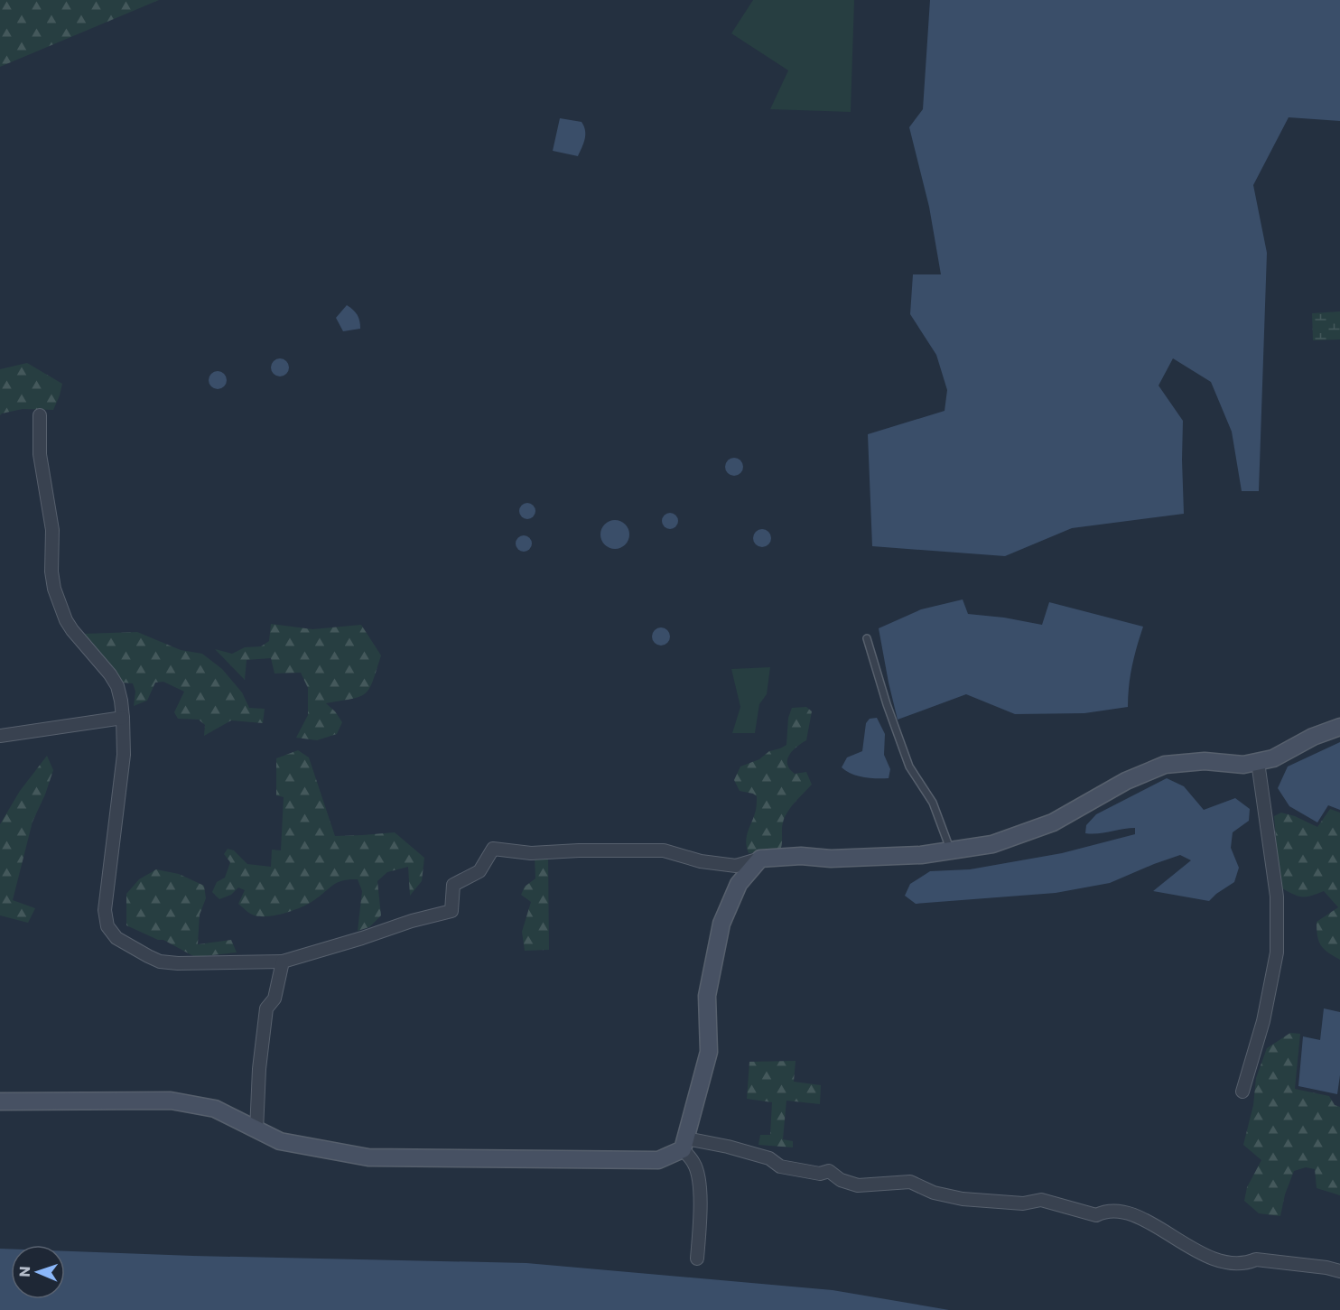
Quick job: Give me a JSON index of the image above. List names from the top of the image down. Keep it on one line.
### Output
{"north":"left"}
